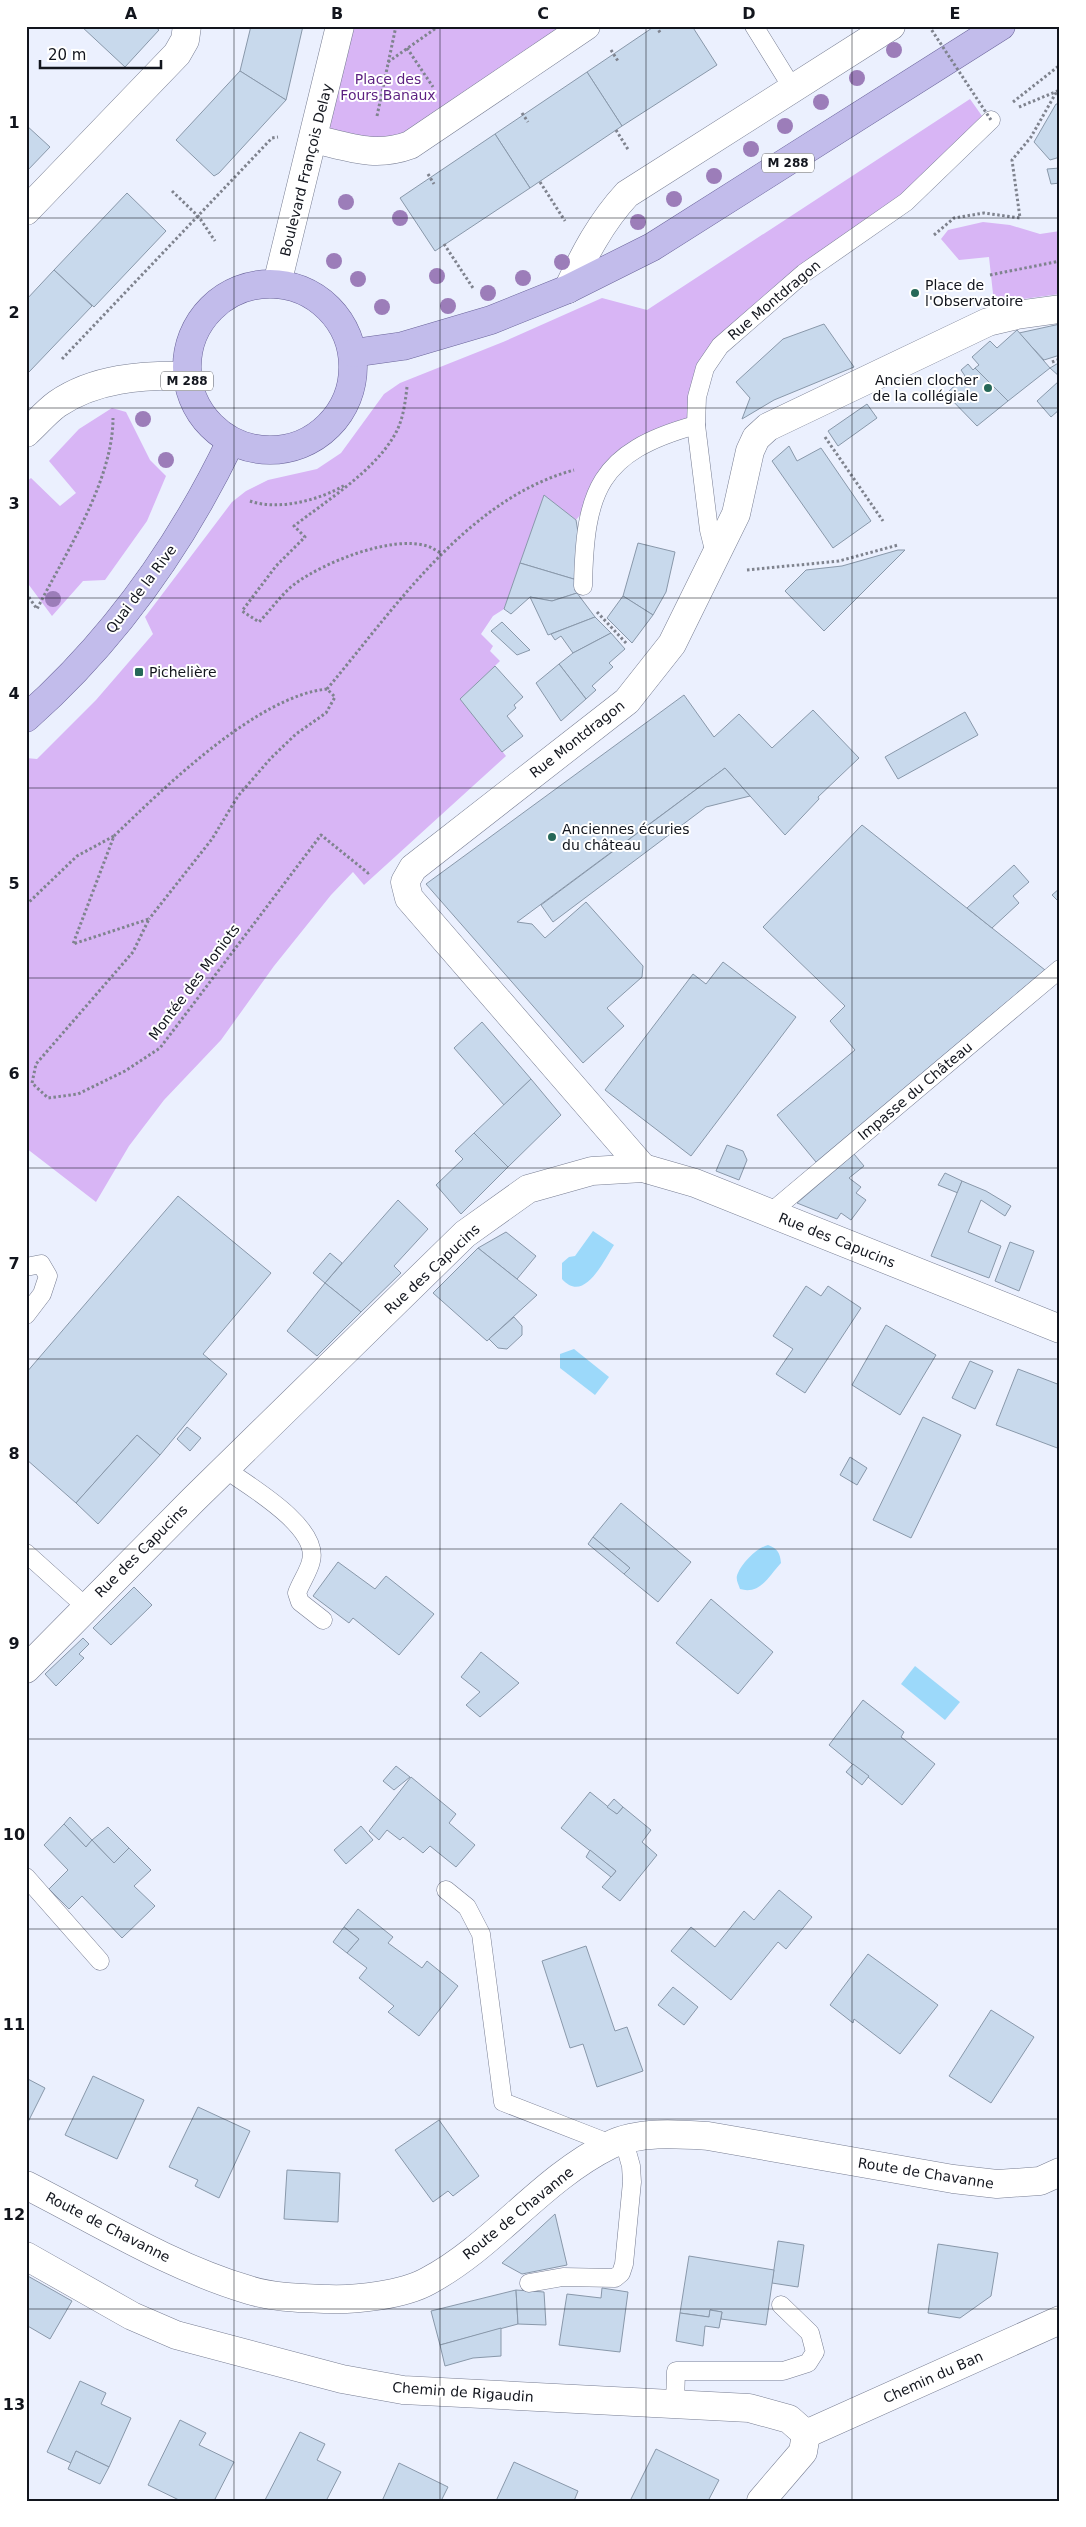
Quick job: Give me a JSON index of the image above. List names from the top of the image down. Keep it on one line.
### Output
{"streets":{"main road":["M 288","Quai de la Rive"],"street":["Boulevard François Delay","Rue Montdragon","Rue des Capucins","Route de Chavanne","Chemin du Ban","Chemin de Rigaudin"],"lane":["Impasse du Château"],"path":["Montée des Moniots"]},"crossings":[["M 288","Boulevard François Delay"],["M 288","Quai de la Rive"],["Boulevard François Delay","Quai de la Rive"],["Rue Montdragon","Rue des Capucins"],["Impasse du Château","Rue des Capucins"],["Chemin du Ban","Chemin de Rigaudin"]],"parks":["Place des Fours Banaux"],"places":{"other":["Place de l'Observatoire","Ancien clocher de la collégiale","Anciennes écuries du château"],"transit":["Pichelière"]},"scale_bar":"20 m","grid":{"columns":["A","B","C","D","E"],"rows":["1","2","3","4","5","6","7","8","9","10","11","12","13"]}}
